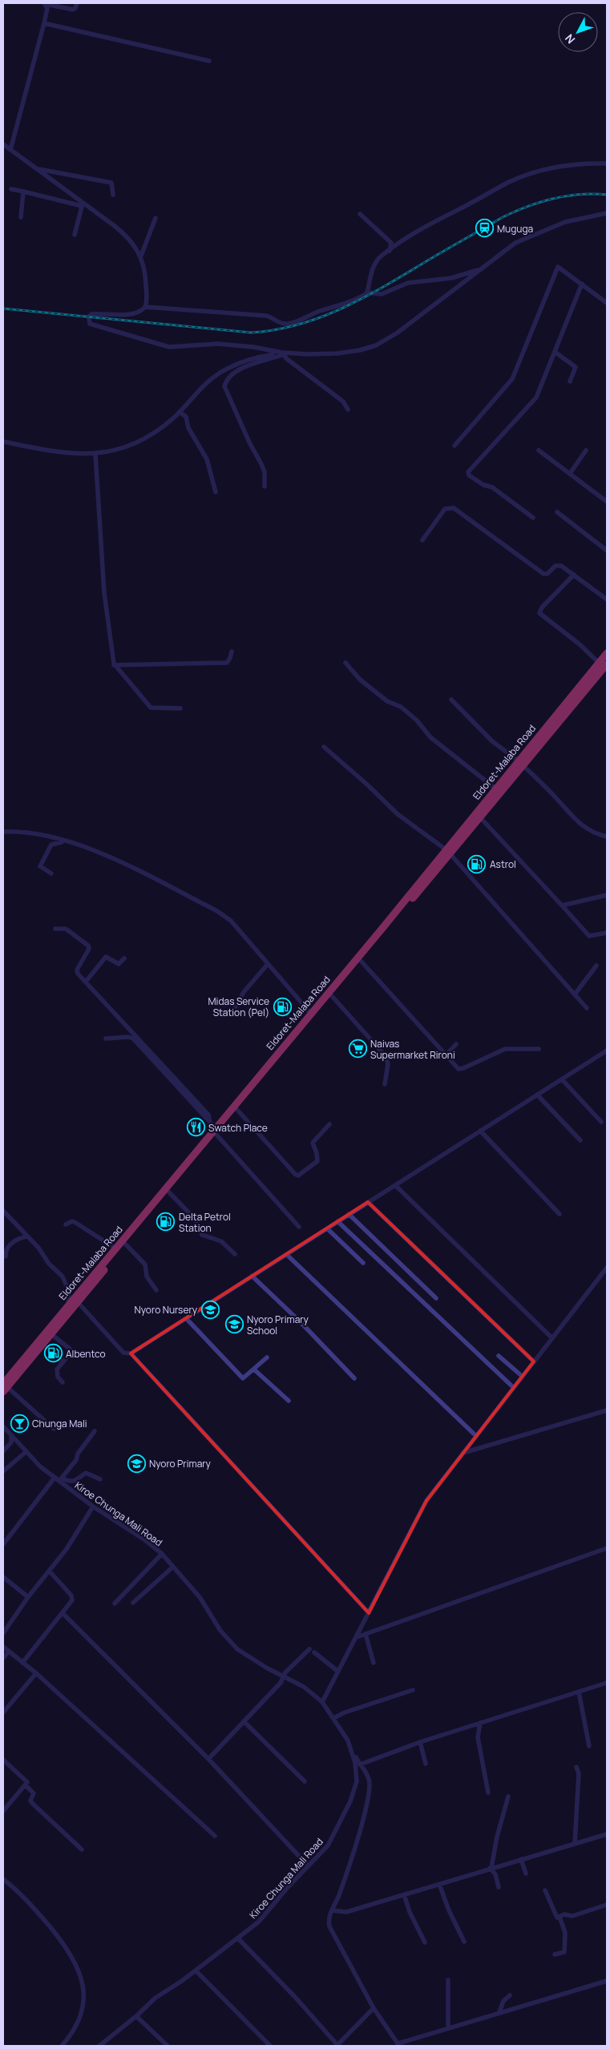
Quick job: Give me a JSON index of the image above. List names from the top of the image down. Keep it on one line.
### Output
{"streets":{"highway":["Eldoret-Malaba Road"],"street":["Kiroe Chunga Mali Road"]},"places":{"station":["Muguga"],"fuel station":["Astrol","Midas Service Station (Pel)","Delta Petrol Station","Albentco"],"supermarket":["Naivas Supermarket Rironi"],"restaurant":["Swatch Place"],"school or university":["Nyoro Nursery","Nyoro Primary School","Nyoro Primary"],"bar":["Chunga Mali"]},"north":"bottom left"}
